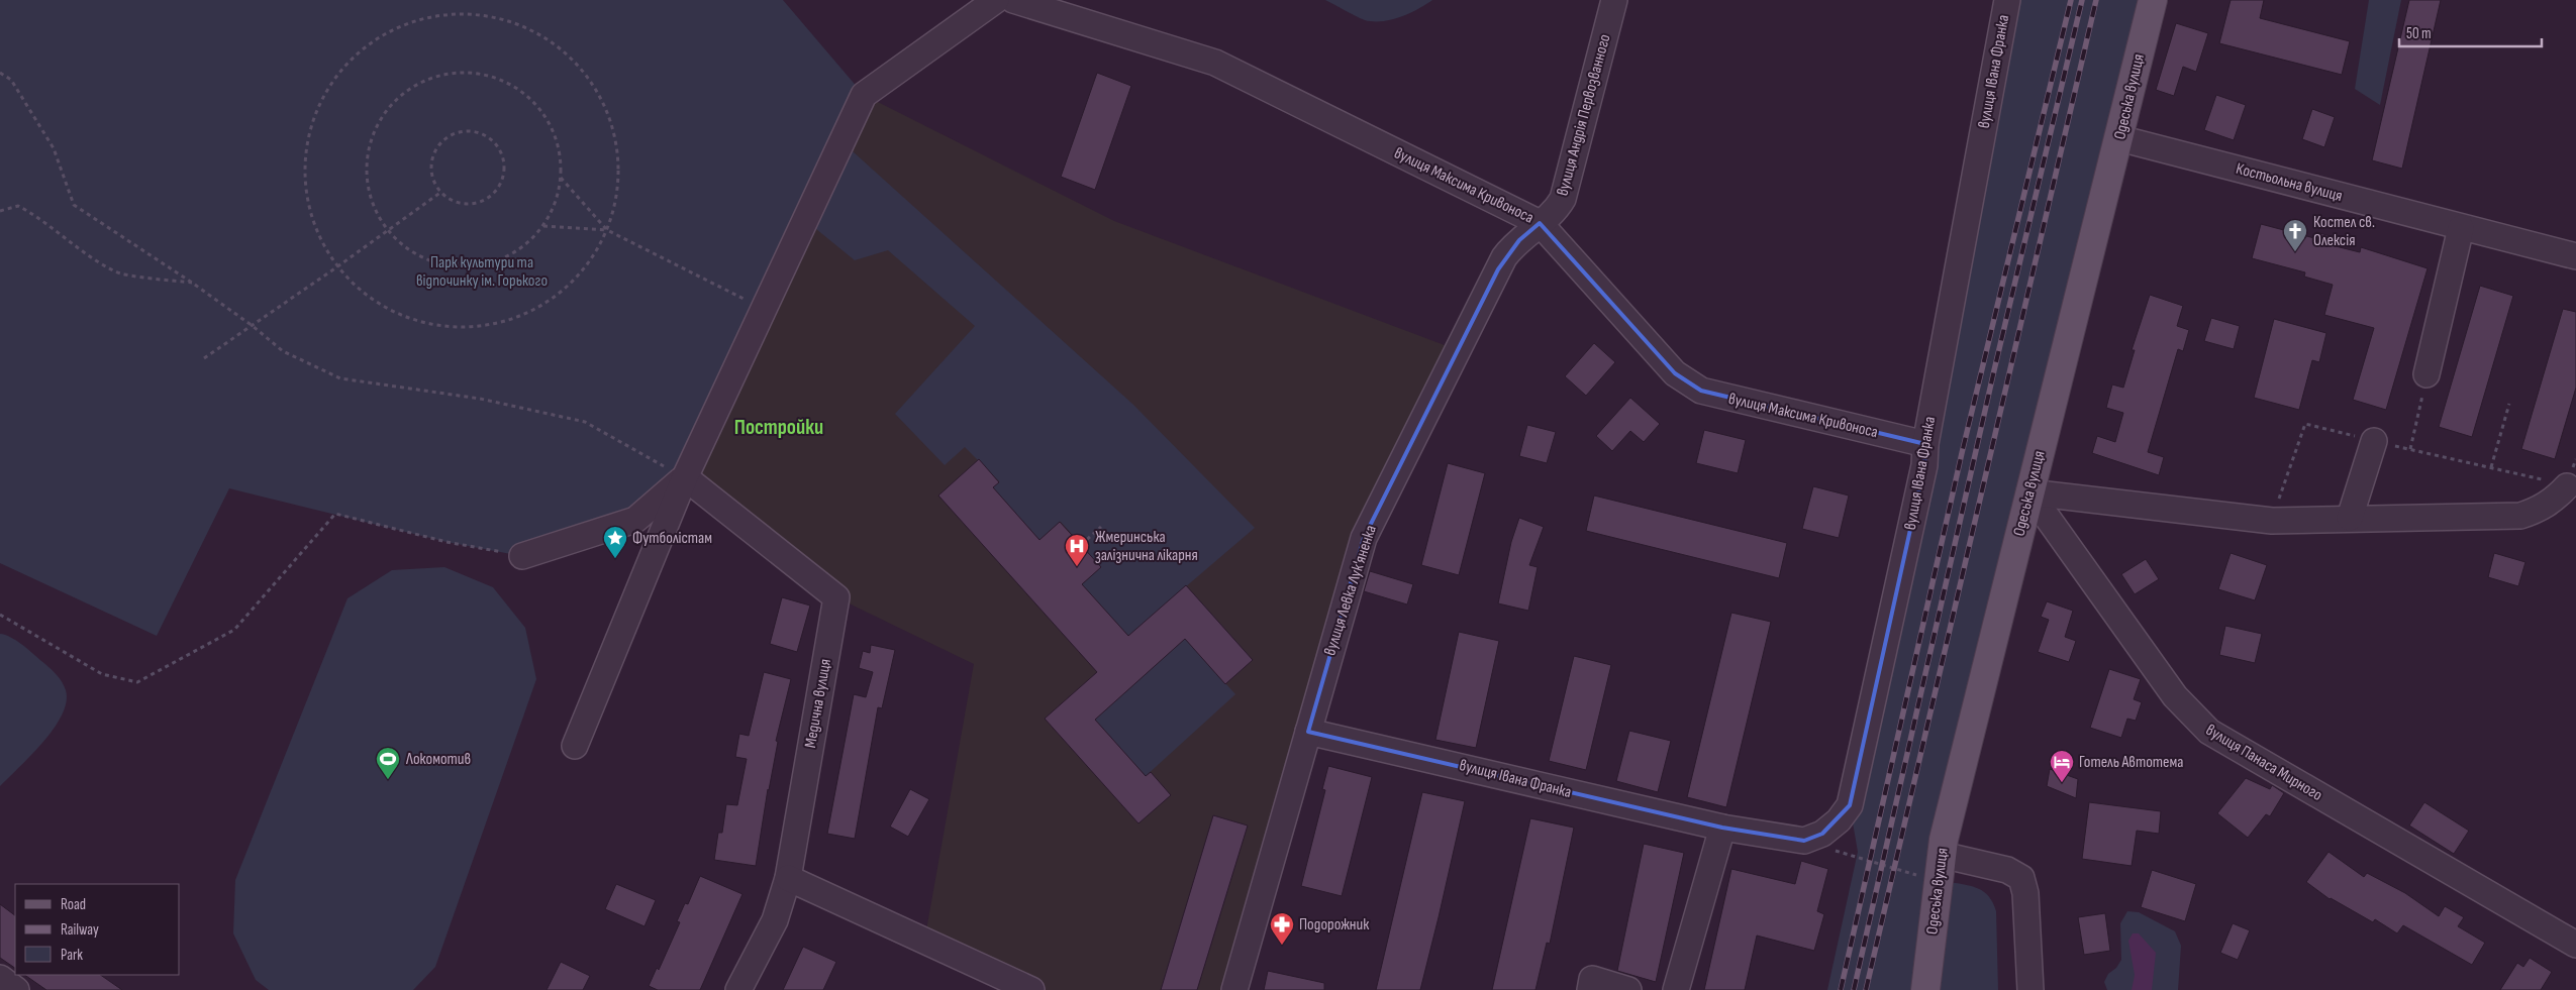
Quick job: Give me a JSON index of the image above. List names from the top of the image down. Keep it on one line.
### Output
{"streets":{"main road":["Одеська вулиця"],"street":["вулиця Івана Франка","вулиця Андрія Первозванного","Костьольна вулиця","вулиця Максима Кривоноса","вулиця Левка Лук'яненка","Медична вулиця","вулиця Панаса Мирного"]},"crossings":[["вулиця Івана Франка","вулиця Максима Кривоноса"],["вулиця Івана Франка","вулиця Левка Лук'яненка"],["Одеська вулиця","Костьольна вулиця"],["Одеська вулиця","вулиця Панаса Мирного"],["вулиця Андрія Первозванного","вулиця Максима Кривоноса"],["вулиця Андрія Первозванного","вулиця Левка Лук'яненка"],["вулиця Максима Кривоноса","вулиця Левка Лук'яненка"]],"districts":["Постройки"],"parks":["Парк культури та відпочинку ім. Горького"],"places":{"church":["Костел св. Олексія"],"place":["Футболістам"],"hospital":["Жмеринська залізнична лікарня"],"sports":["Локомотив"],"hotel":["Готель Автотема"],"pharmacy":["Подорожник"]},"legend":["Road","Railway","Park"],"scale_bar":"50 m"}
